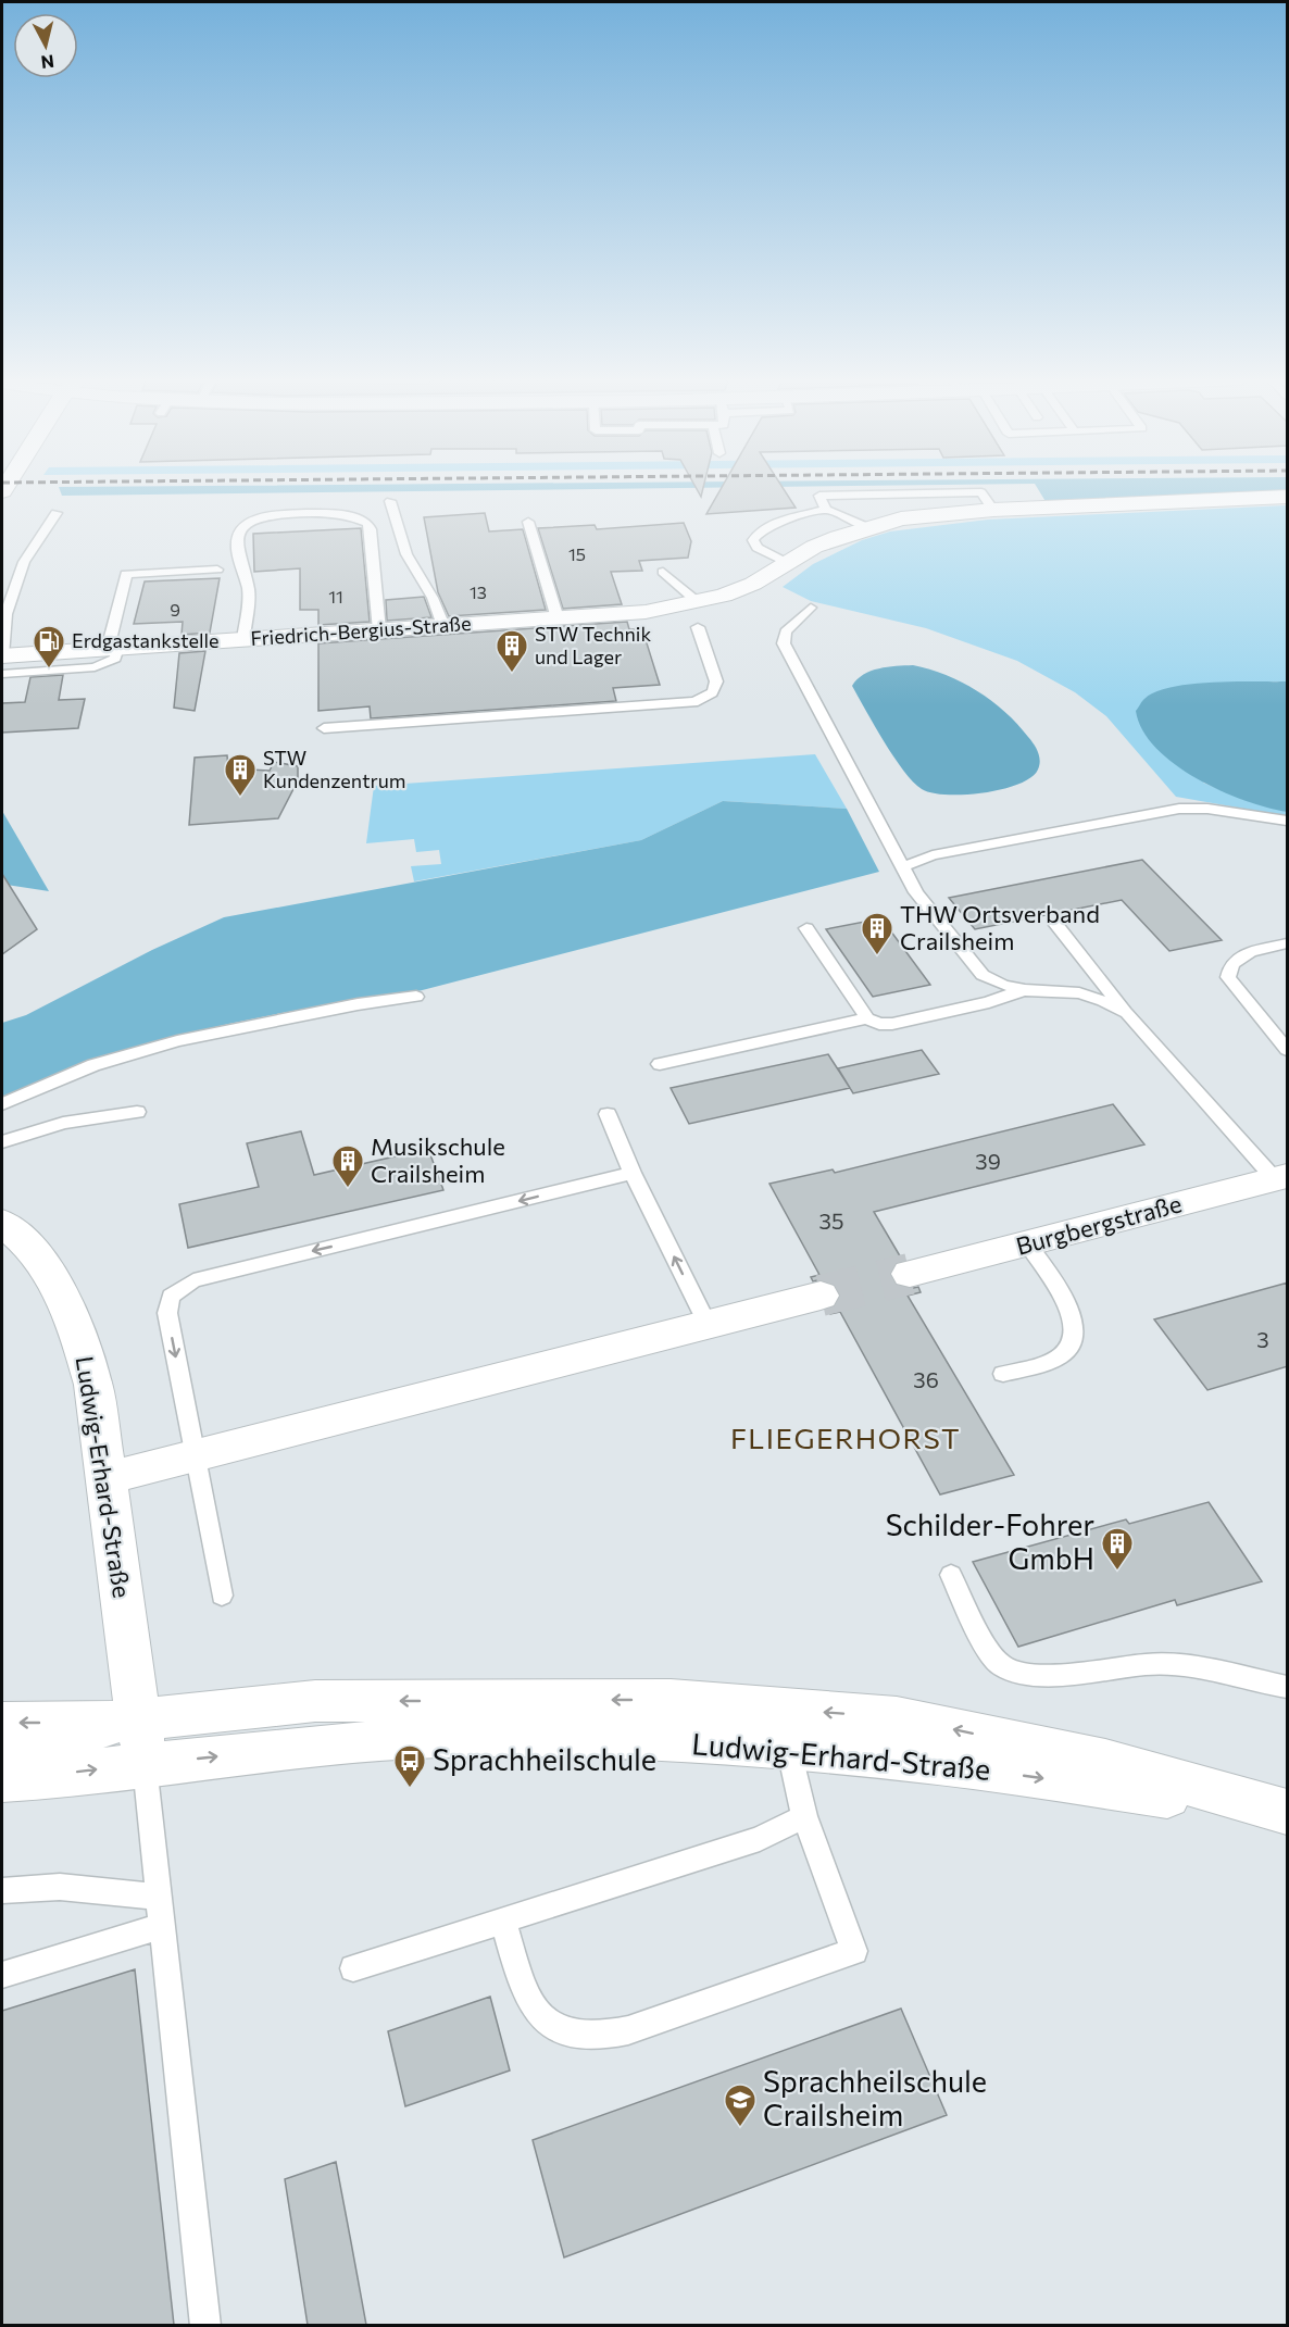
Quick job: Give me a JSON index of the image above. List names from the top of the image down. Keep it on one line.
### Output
{"streets":{"street":["Friedrich-Bergius-Straße","Burgbergstraße","Ludwig-Erhard-Straße"]},"districts":["FLIEGERHORST"],"places":{"fuel station":["Erdgastankstelle"],"building":["STW Technik und Lager","STW Kundenzentrum","THW Ortsverband Crailsheim","Musikschule Crailsheim","Schilder-Fohrer GmbH"],"bus stop":["Sprachheilschule"],"school or university":["Sprachheilschule Crailsheim"]},"house_numbers":["15","13","11","9","39","35","3","36"],"north":"bottom"}
